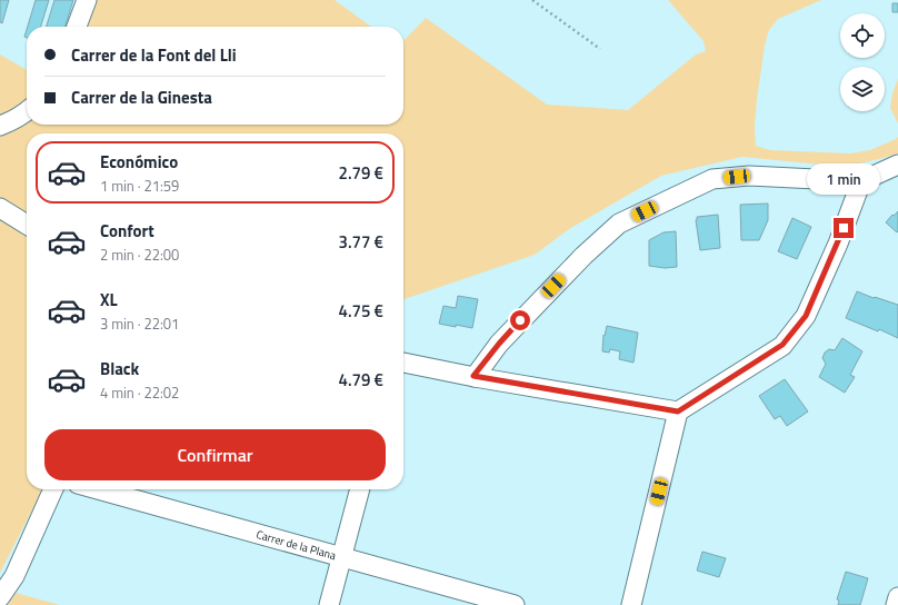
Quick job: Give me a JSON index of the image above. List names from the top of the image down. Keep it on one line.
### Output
{"streets":{"street":["Carrer de la Plana"]},"page":{"banner":["Carrer de la Font del Lli","Carrer de la Ginesta"],"list":[{"name":"Económico","note":"1 min · 21:59","value":"2.79 €"},{"name":"Confort","note":"2 min · 22:00","value":"3.77 €"},{"name":"XL","note":"3 min · 22:01","value":"4.75 €"},{"name":"Black","note":"4 min · 22:02","value":"4.79 €"}],"bubble":"1 min","buttons":"Confirmar"}}
